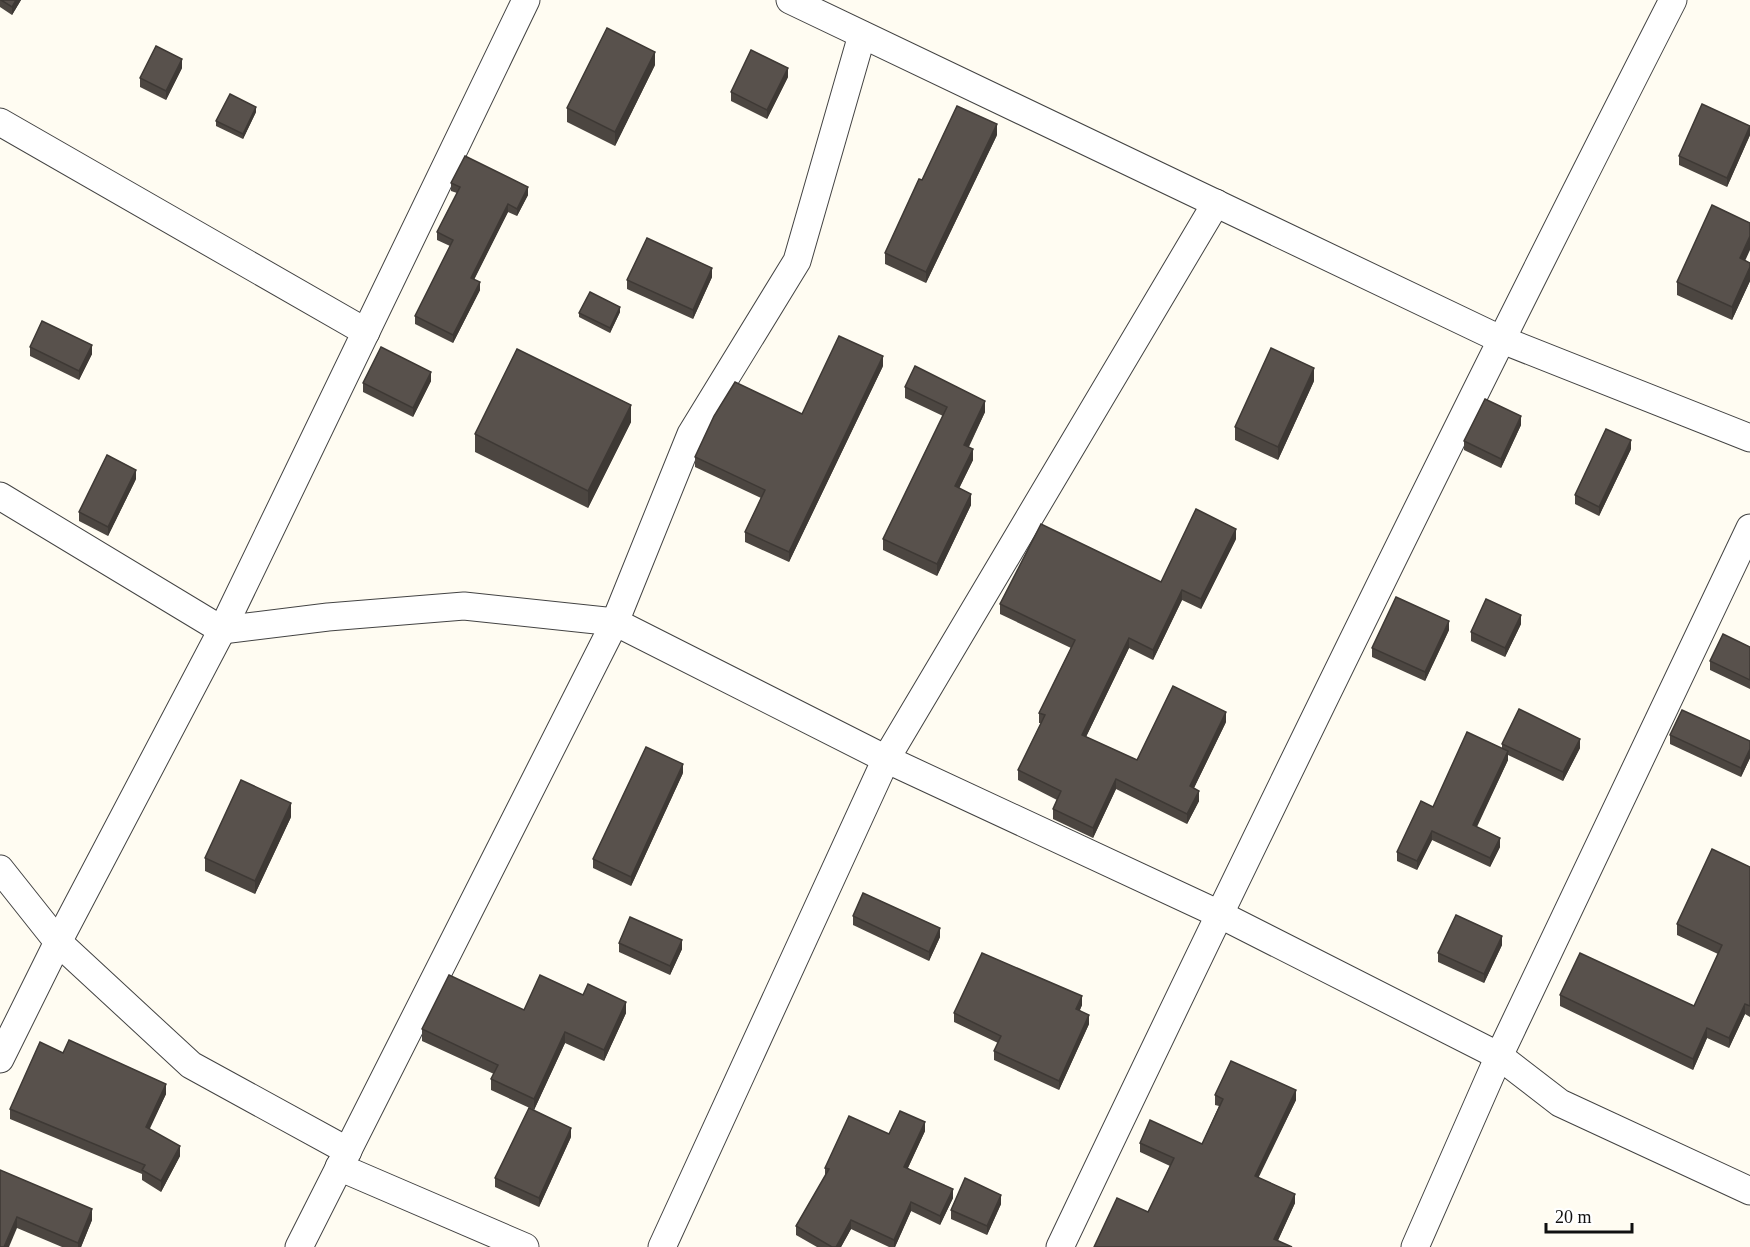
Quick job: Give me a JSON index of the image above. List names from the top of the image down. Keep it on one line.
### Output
{"scale_bar":"20 m"}
